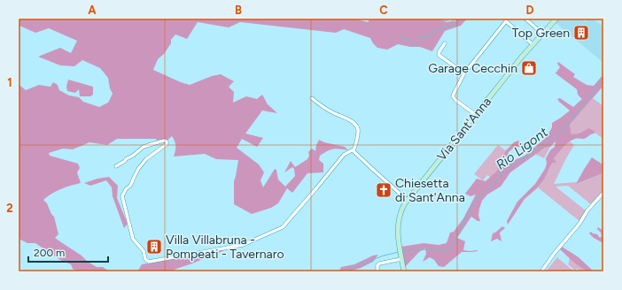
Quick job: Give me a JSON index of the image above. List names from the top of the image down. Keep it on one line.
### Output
{"streets":{"main road":["Via Sant'Anna"]},"water":["Rio Ligont"],"places":{"building":["Top Green","Villa Villabruna - Pompeati - Tavernaro"],"shop":["Garage Cecchin"],"church":["Chiesetta di Sant'Anna"]},"scale_bar":"200 m","grid":{"columns":["A","B","C","D"],"rows":["1","2"]}}
